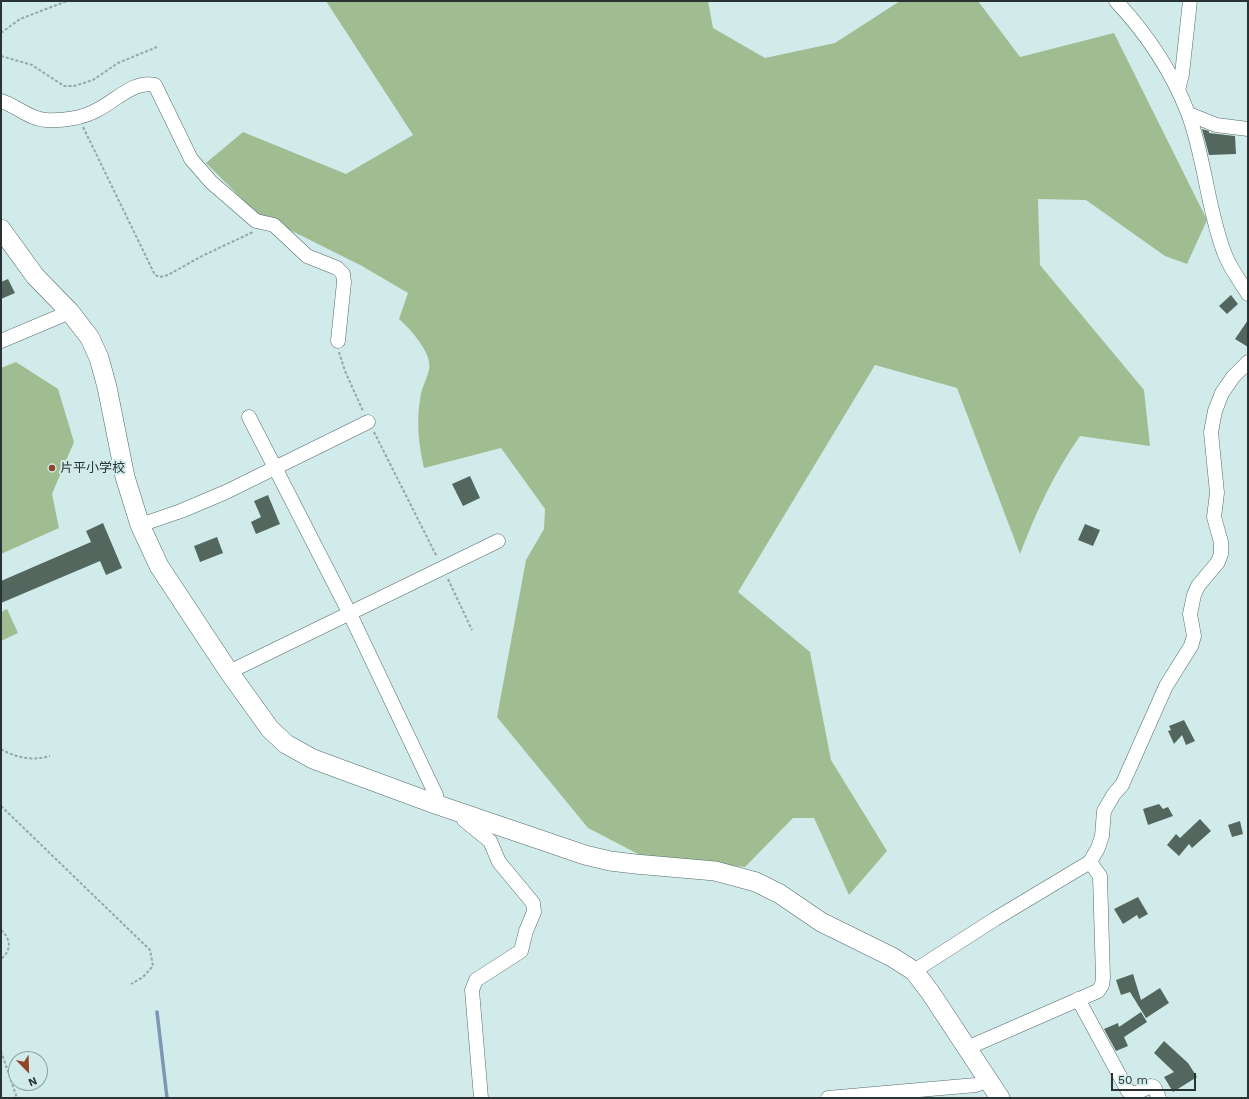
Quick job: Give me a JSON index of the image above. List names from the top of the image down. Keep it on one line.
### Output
{"places":["片平小学校"],"scale_bar":"50 m","north":"bottom right"}
